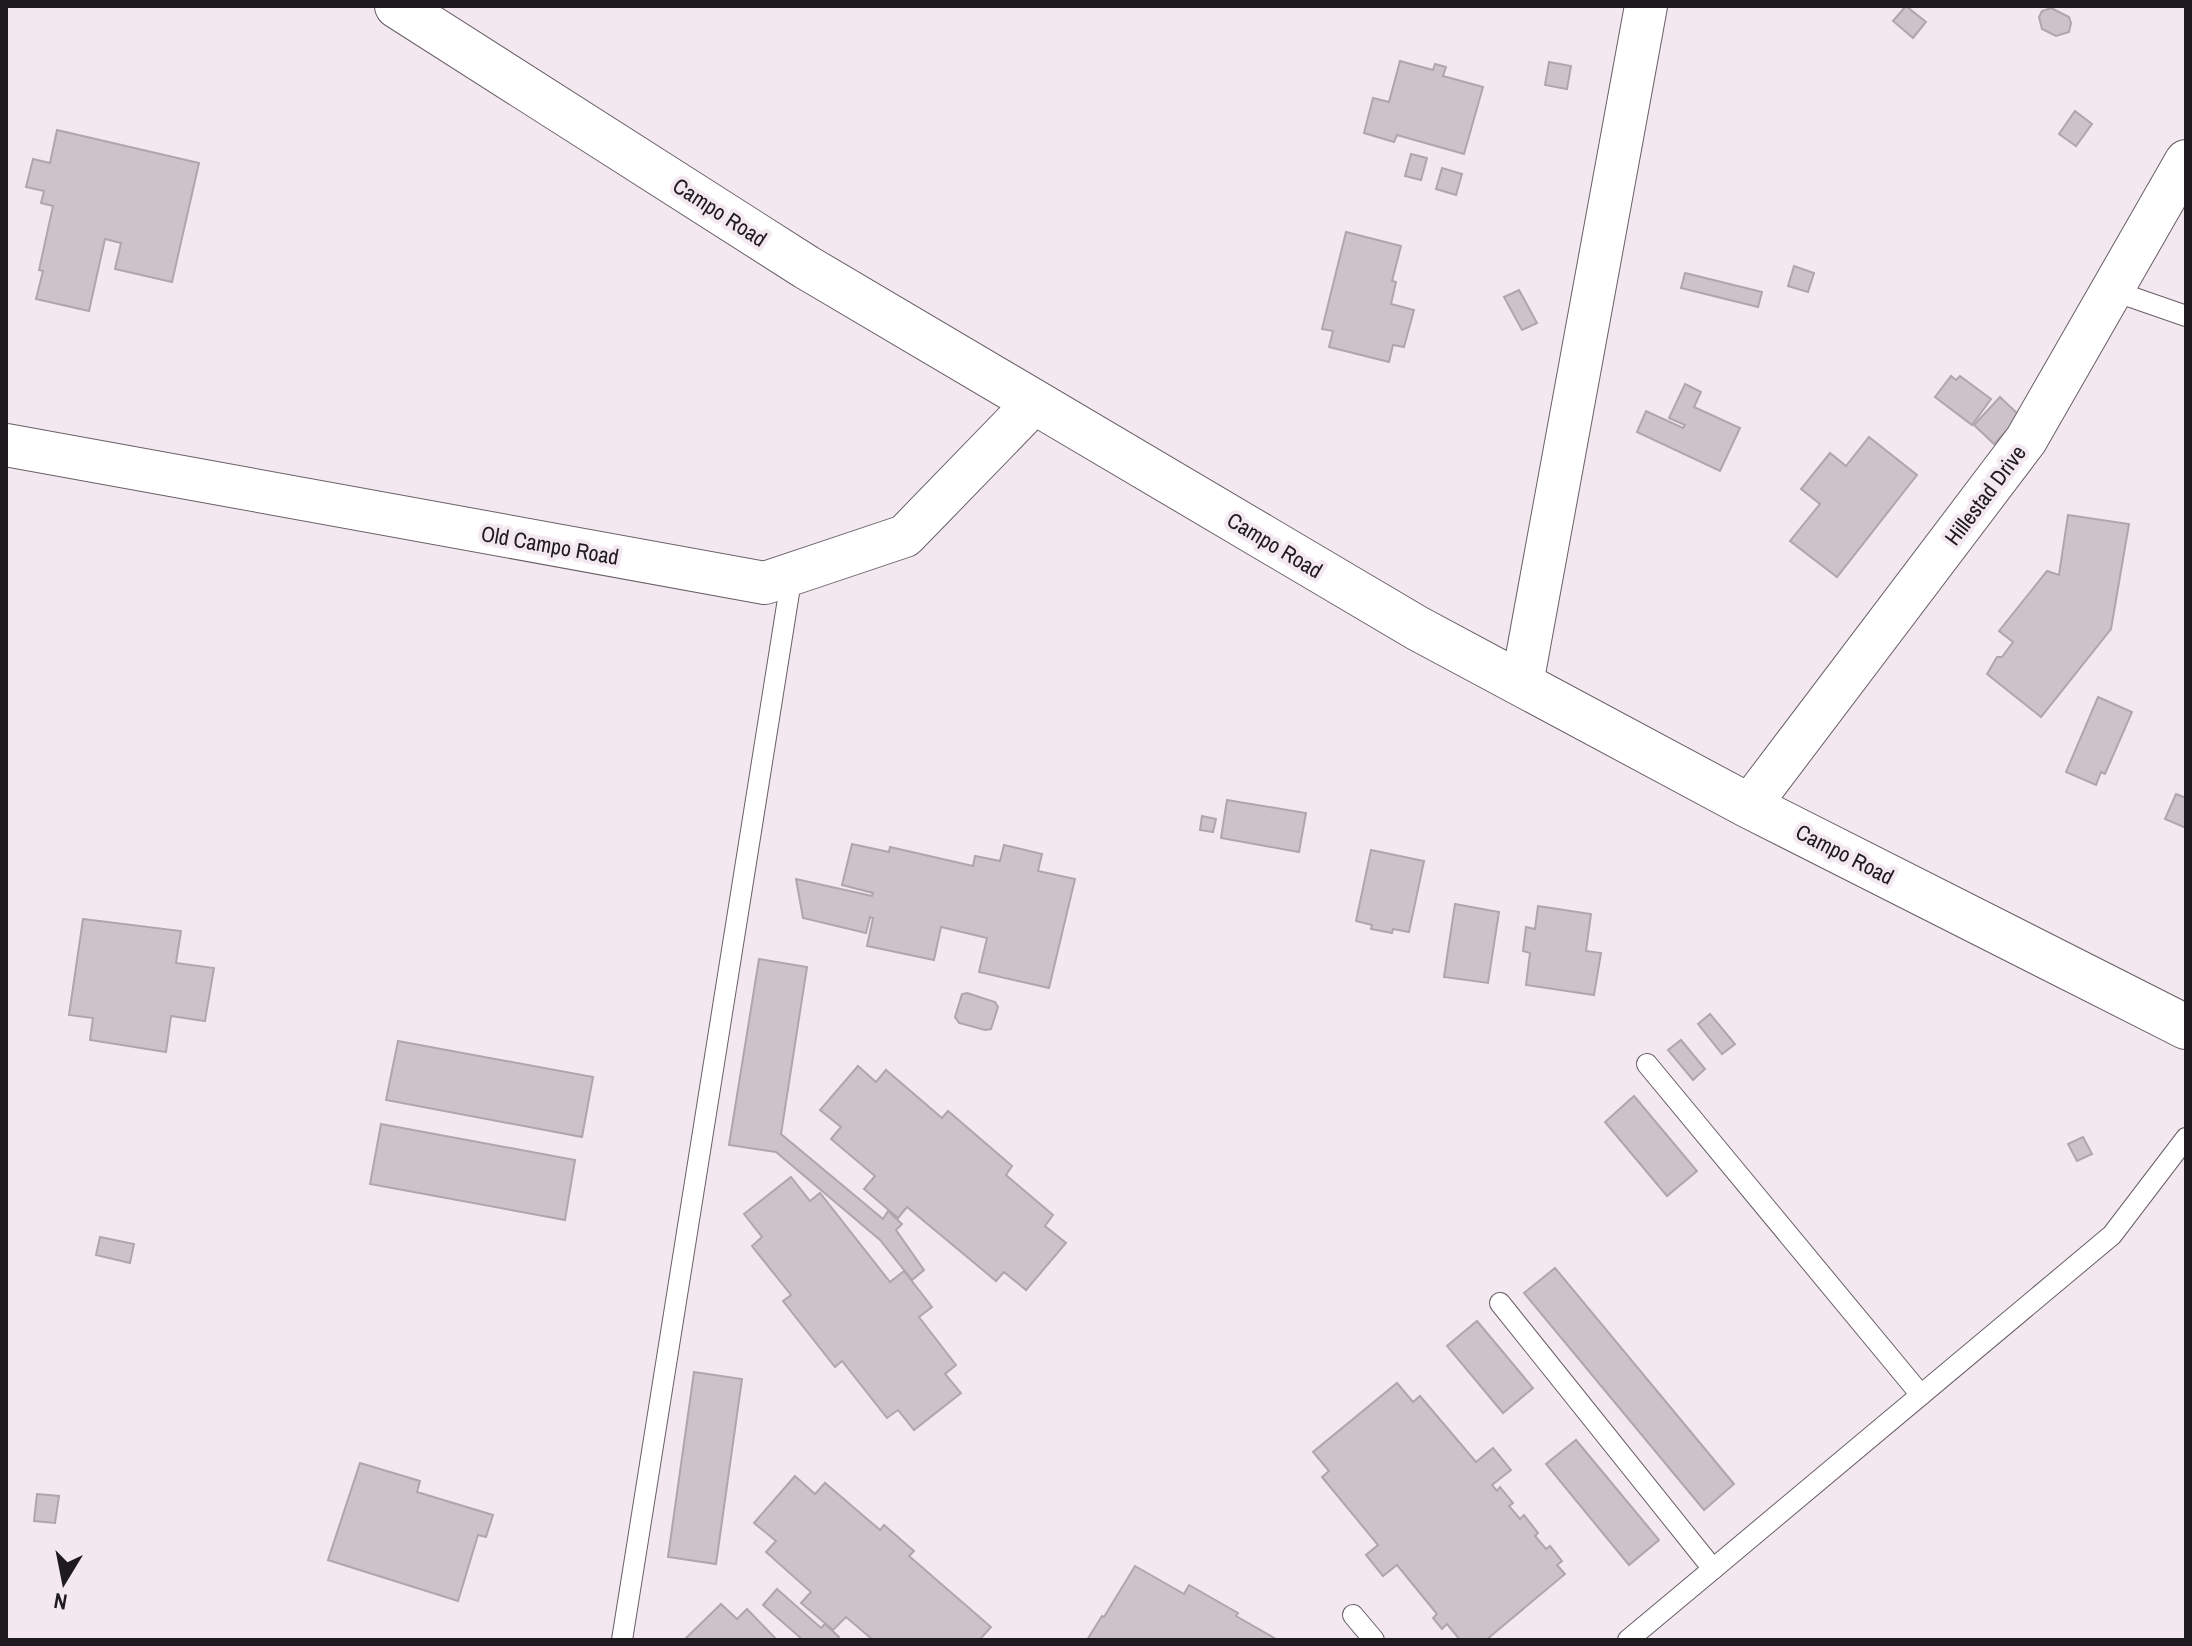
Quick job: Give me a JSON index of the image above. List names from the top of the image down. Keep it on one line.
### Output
{"streets":{"highway":["Campo Road"],"street":["Hillestad Drive","Old Campo Road"]},"crossings":[["Campo Road","Hillestad Drive"],["Campo Road","Old Campo Road"]],"north":"bottom"}
